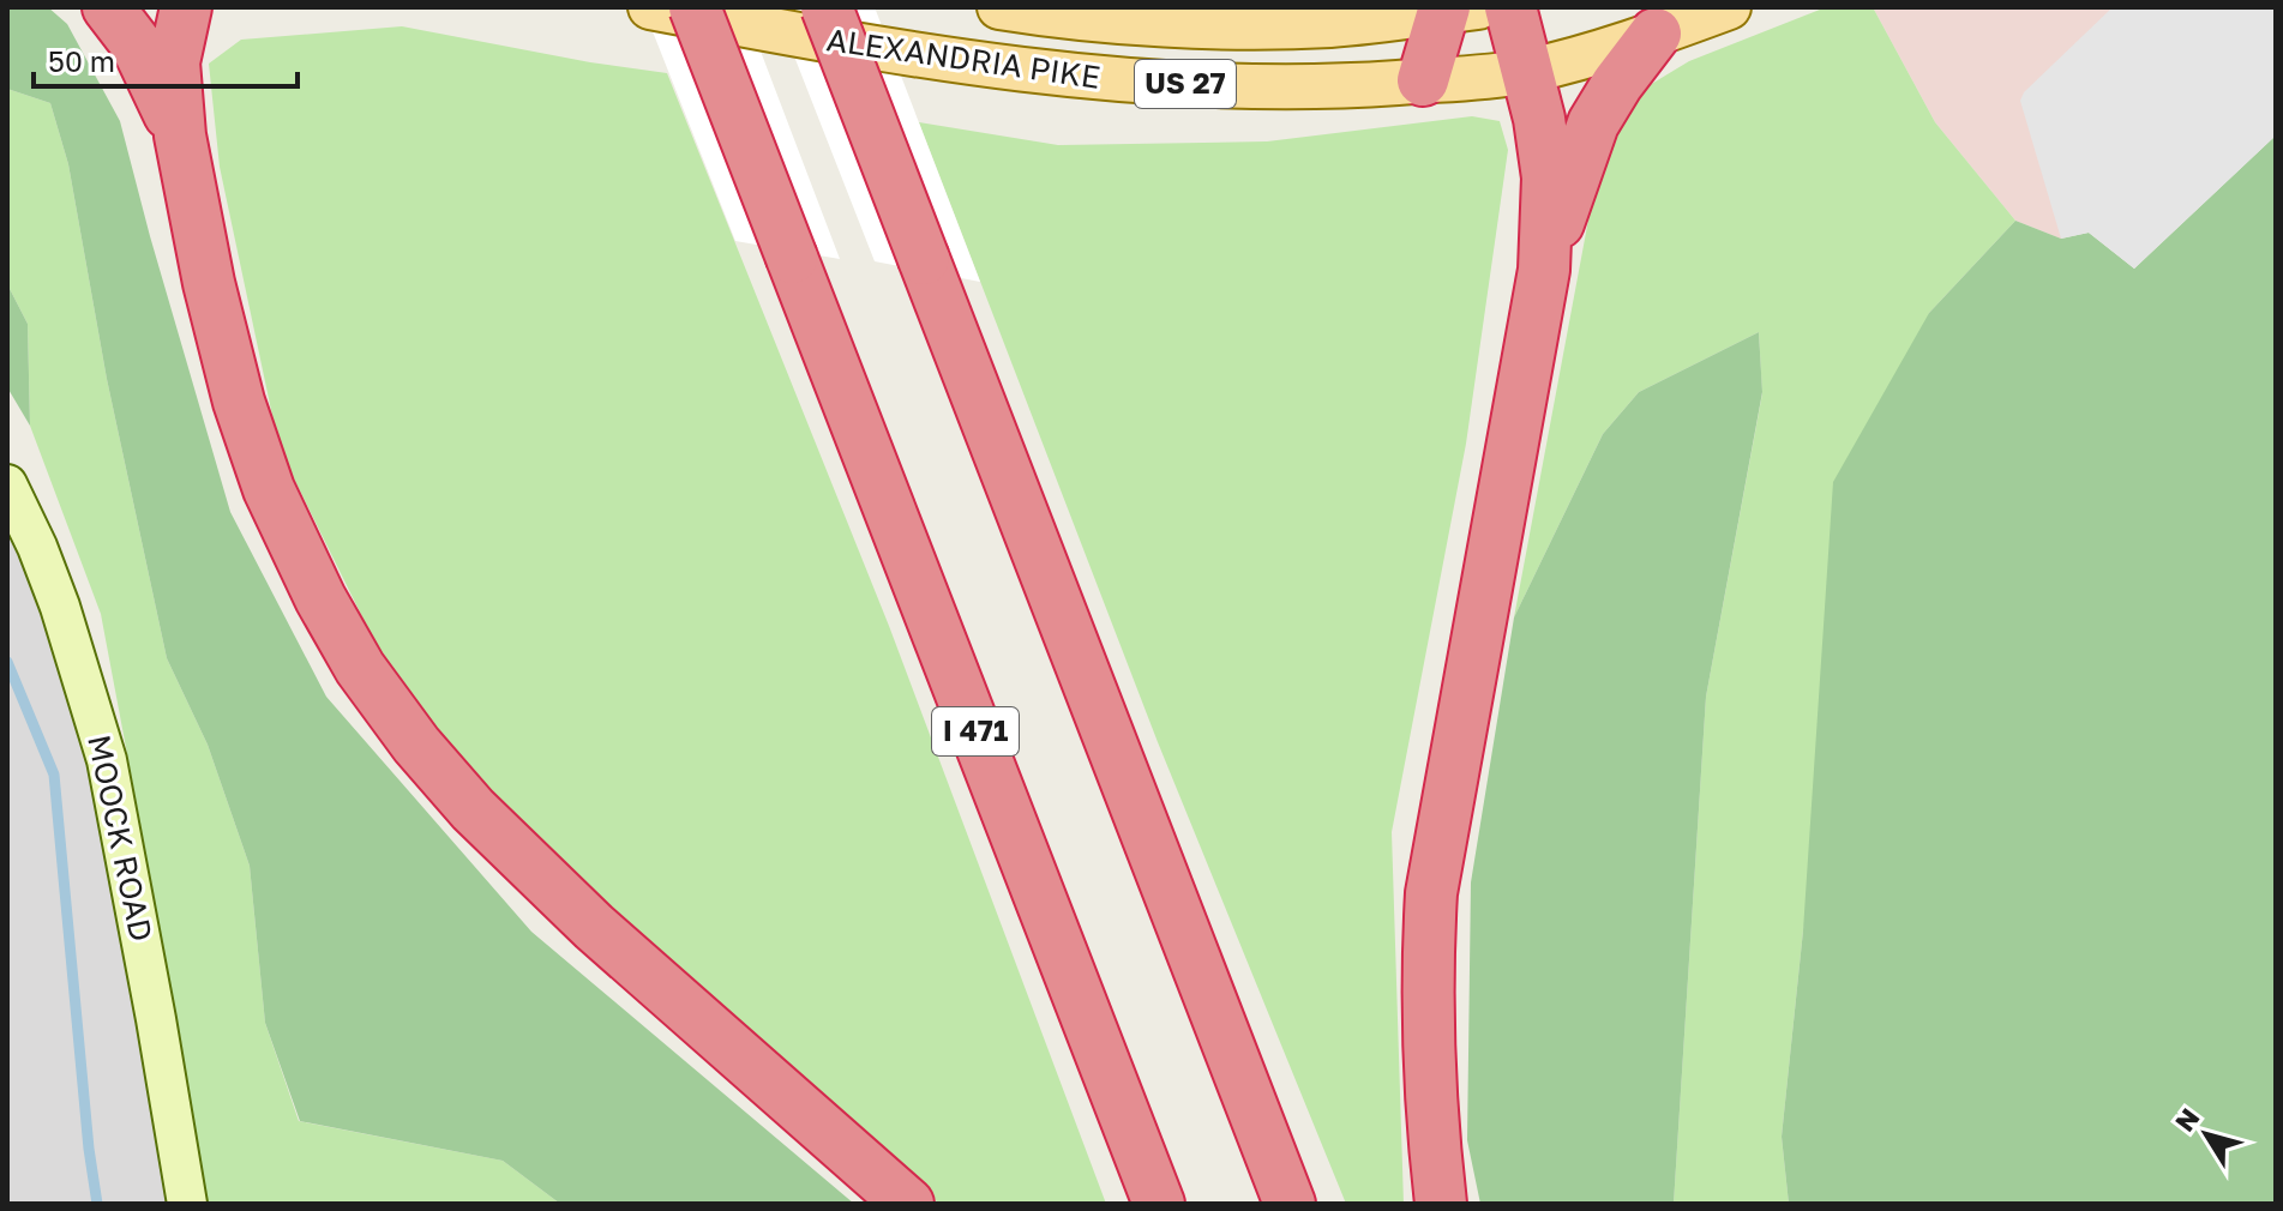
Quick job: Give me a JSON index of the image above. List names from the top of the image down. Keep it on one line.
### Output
{"streets":{"highway":["I 471"],"main road":["ALEXANDRIA PIKE","US 27","MOOCK ROAD"]},"scale_bar":"50 m","north":"top left"}
